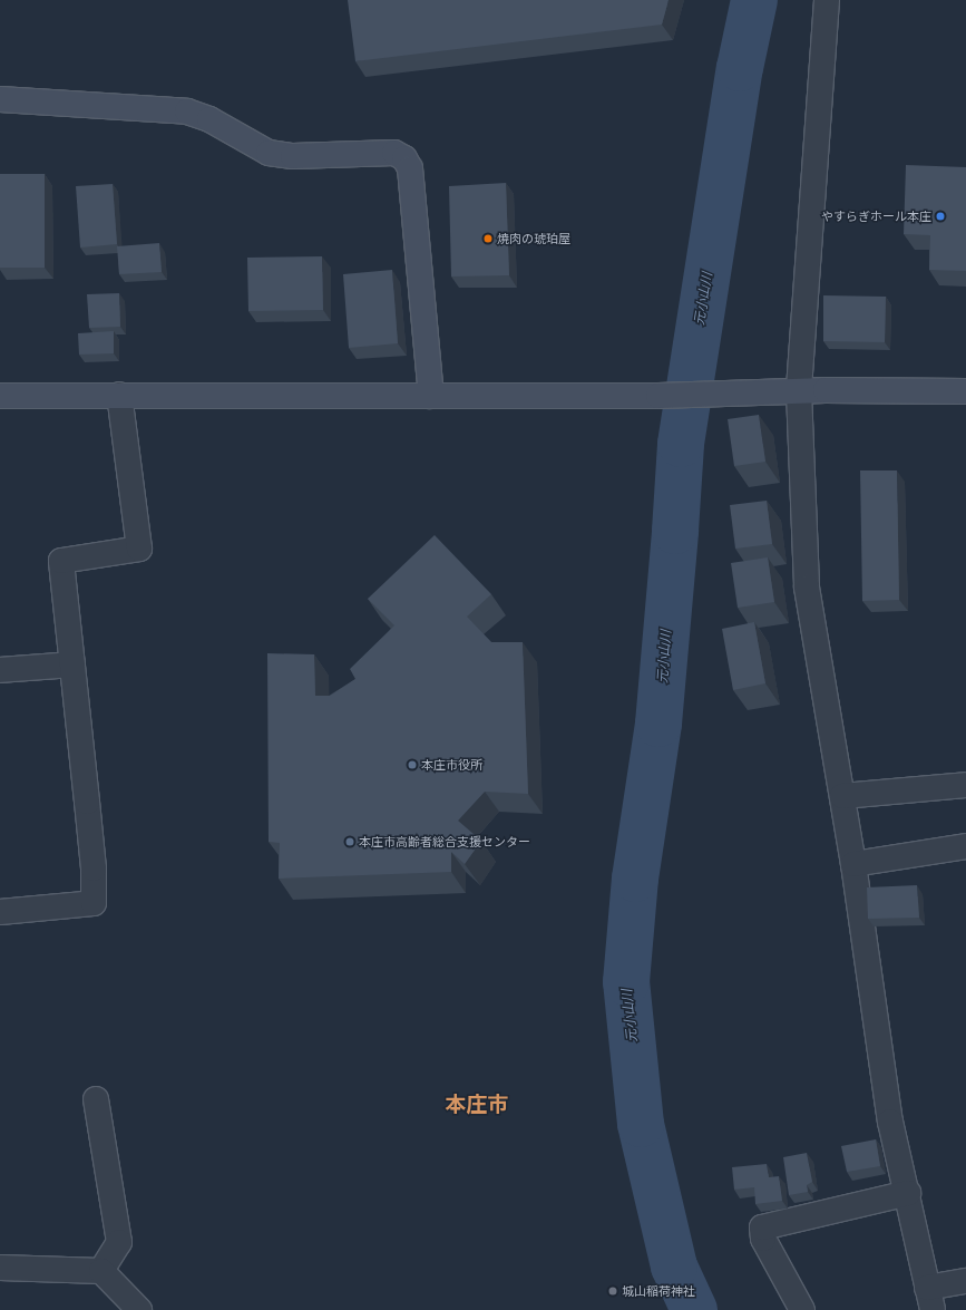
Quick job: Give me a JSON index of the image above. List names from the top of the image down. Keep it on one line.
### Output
{"districts":["本庄市"],"water":["元小山川"],"places":["やすらぎホール本庄","焼肉の琥珀屋","本庄市役所","本庄市高齢者総合支援センター","城山稲荷神社"]}
